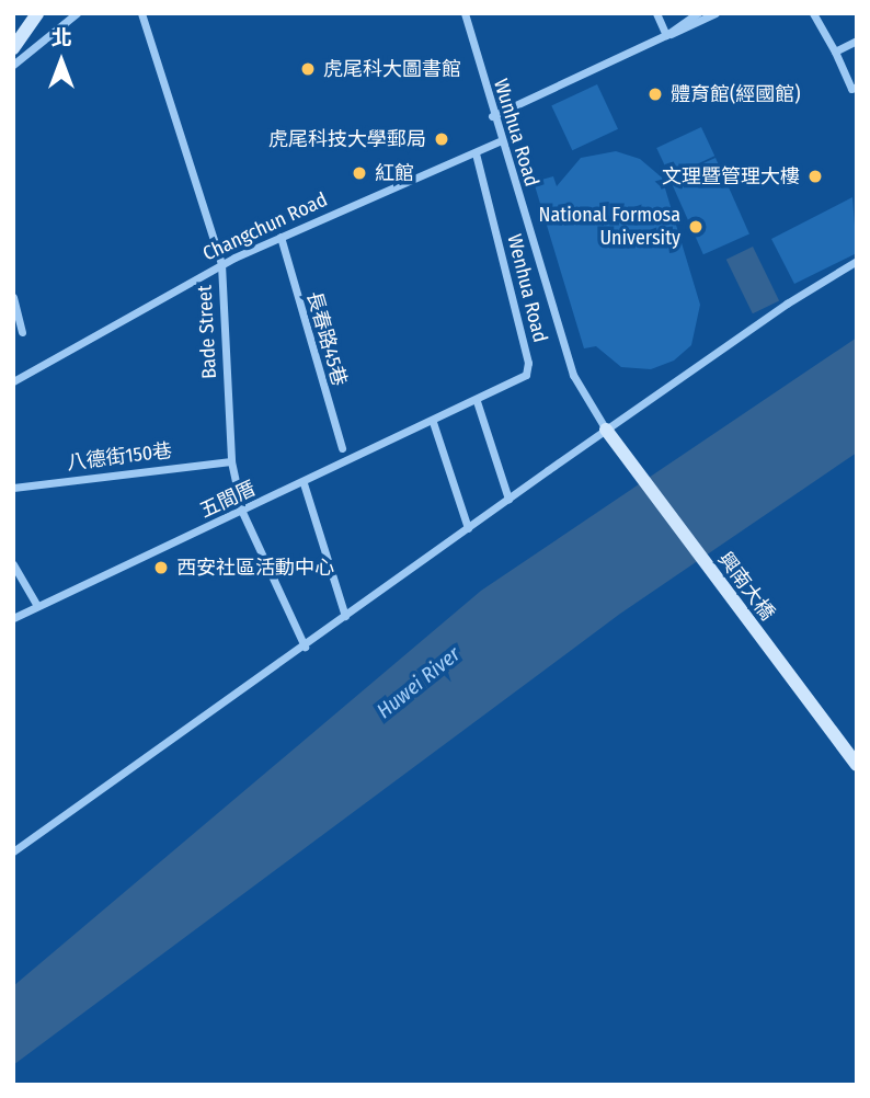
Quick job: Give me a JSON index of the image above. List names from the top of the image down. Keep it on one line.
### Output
{"streets":{"street":["Wunhua Road","Changchun Road","Wenhua Road","Bade Street","長春路45巷","八德街150巷","五間厝","興南大橋"]},"crossings":[["Wunhua Road","Changchun Road"],["Wunhua Road","興南大橋"],["Changchun Road","Wenhua Road"],["Changchun Road","Bade Street"],["Changchun Road","長春路45巷"],["Wenhua Road","五間厝"],["Bade Street","八德街150巷"],["Bade Street","五間厝"]],"water":["Huwei River"],"places":["虎尾科大圖書館","體育館(經國館)","虎尾科技大學郵局","紅館","文理暨管理大樓","National Formosa University","西安社區活動中心"],"north":"top"}
